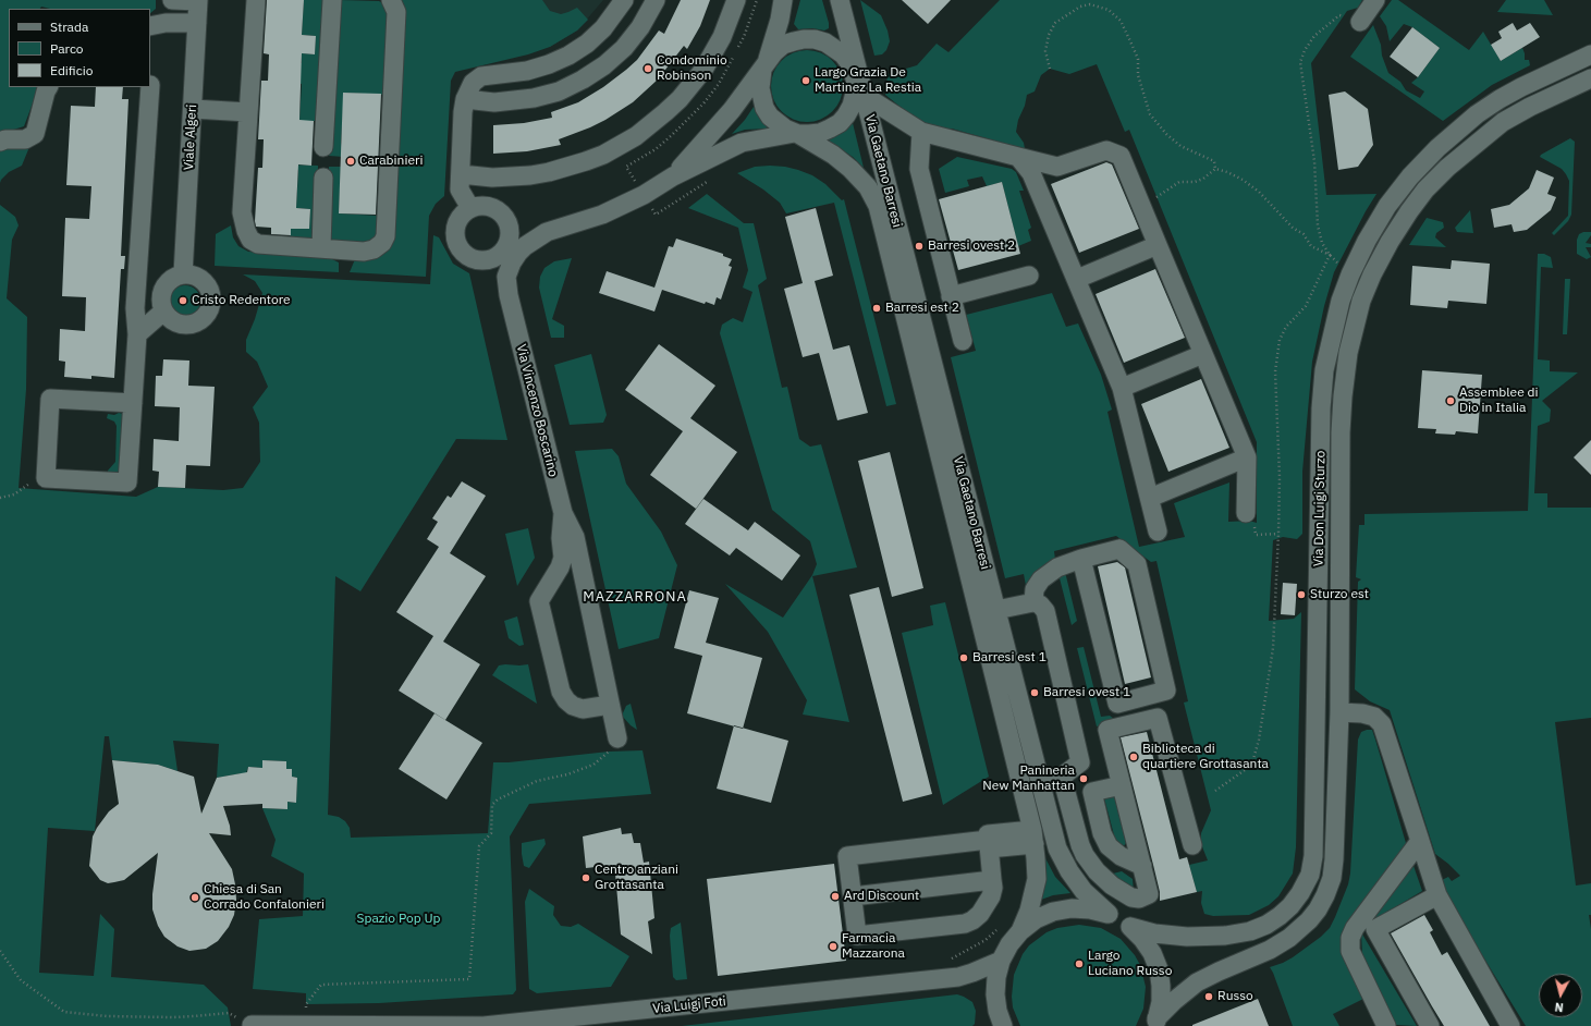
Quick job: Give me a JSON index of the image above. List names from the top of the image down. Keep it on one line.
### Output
{"streets":{"street":["Viale Algeri","Via Gaetano Barresi","Via Vincenzo Boscarino","Via Don Luigi Sturzo","Via Luigi Foti"]},"districts":["MAZZARRONA"],"parks":["Spazio Pop Up"],"places":["Condominio Robinson","Largo Grazia De Martinez La Restia","Carabinieri","Barresi ovest 2","Cristo Redentore","Barresi est 2","Assemblee di Dio in Italia","Sturzo est","Barresi est 1","Barresi ovest 1","Biblioteca di quartiere Grottasanta","Panineria New Manhattan","Centro anziani Grottasanta","Ard Discount","Chiesa di San Corrado Confalonieri","Farmacia Mazzarona","Largo Luciano Russo","Russo"],"legend":["Strada","Parco","Edificio"],"north":"bottom"}
